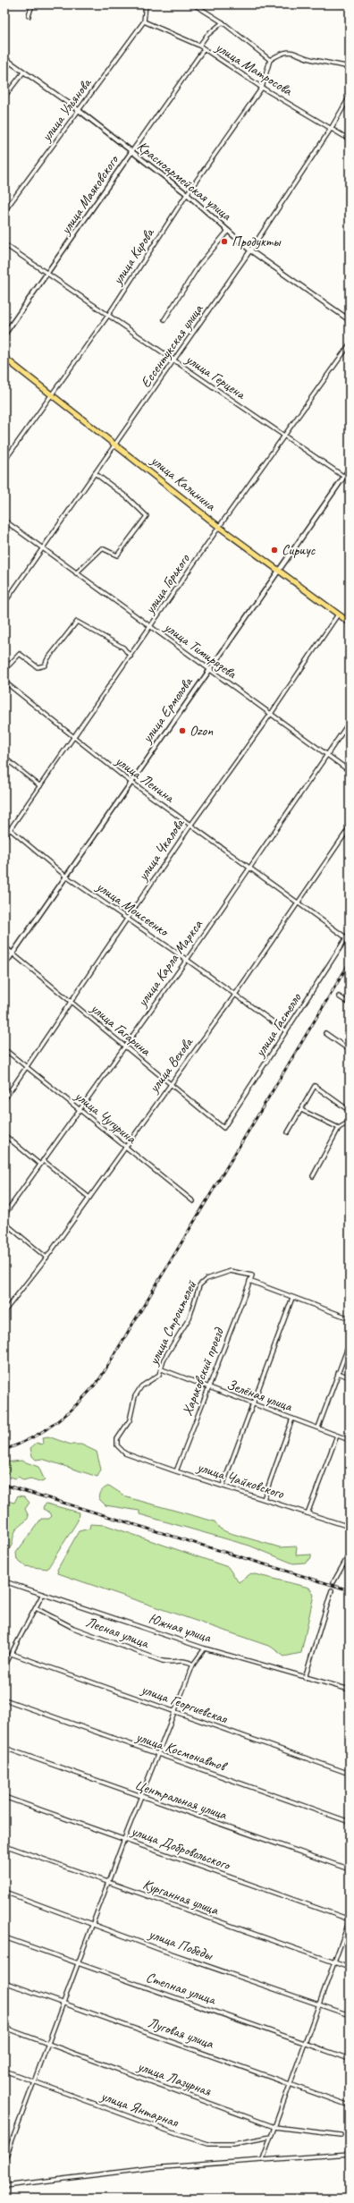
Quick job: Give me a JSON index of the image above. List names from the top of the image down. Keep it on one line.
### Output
{"streets":{"main road":["улица Калинина"],"street":["улица Матросова","улица Ульянова","Красноармейская улица","улица Маяковского","улица Кирова","Ессентукская улица","улица Герцена","улица Горького","улица Тимирязева","улица Ермолова","улица Ленина","улица Чкалова","улица Моисеенко","улица Карла Маркса","улица Гастелло","улица Гагарина","улица Вехова","улица Чугурина","улица Строителей","Харьковский проезд","Зелёная улица","улица Чайковского","Южная улица","Лесная улица","улица Георгиевская","улица Космонавтов","Центральная улица","улица Добровольского","Курганная улица","улица Победы","Степная улица","Луговая улица","улица Лазурная","улица Янтарная"]},"crossings":[["улица Матросова","улица Ульянова"],["улица Матросова","улица Маяковского"],["улица Матросова","улица Кирова"],["улица Матросова","Ессентукская улица"],["улица Ульянова","Красноармейская улица"],["Красноармейская улица","улица Маяковского"],["Красноармейская улица","улица Кирова"],["Красноармейская улица","Ессентукская улица"],["улица Маяковского","улица Герцена"],["улица Кирова","улица Герцена"],["улица Кирова","улица Калинина"],["Ессентукская улица","улица Герцена"],["Ессентукская улица","улица Калинина"],["Ессентукская улица","улица Тимирязева"],["улица Герцена","улица Горького"],["улица Герцена","улица Ермолова"],["улица Калинина","улица Горького"],["улица Калинина","улица Ермолова"],["улица Калинина","улица Чкалова"],["улица Горького","улица Тимирязева"],["улица Горького","улица Ленина"],["улица Горького","улица Моисеенко"],["улица Тимирязева","улица Ермолова"],["улица Тимирязева","улица Чкалова"],["улица Тимирязева","улица Карла Маркса"],["улица Ермолова","улица Ленина"],["улица Ермолова","улица Моисеенко"],["улица Ермолова","улица Гагарина"],["улица Ленина","улица Чкалова"],["улица Ленина","улица Карла Маркса"],["улица Ленина","улица Гастелло"],["улица Ленина","улица Вехова"],["улица Чкалова","улица Моисеенко"],["улица Чкалова","улица Гагарина"],["улица Чкалова","улица Чугурина"],["улица Моисеенко","улица Карла Маркса"],["улица Моисеенко","улица Гастелло"],["улица Моисеенко","улица Вехова"],["улица Карла Маркса","улица Гагарина"],["улица Карла Маркса","улица Чугурина"],["улица Гастелло","улица Гагарина"],["улица Гагарина","улица Вехова"],["улица Вехова","улица Чугурина"],["улица Строителей","Харьковский проезд"],["улица Строителей","Зелёная улица"],["улица Строителей","улица Чайковского"],["Харьковский проезд","Зелёная улица"],["Харьковский проезд","улица Чайковского"]],"places":["Продукты","Сириус","Ozon"]}
